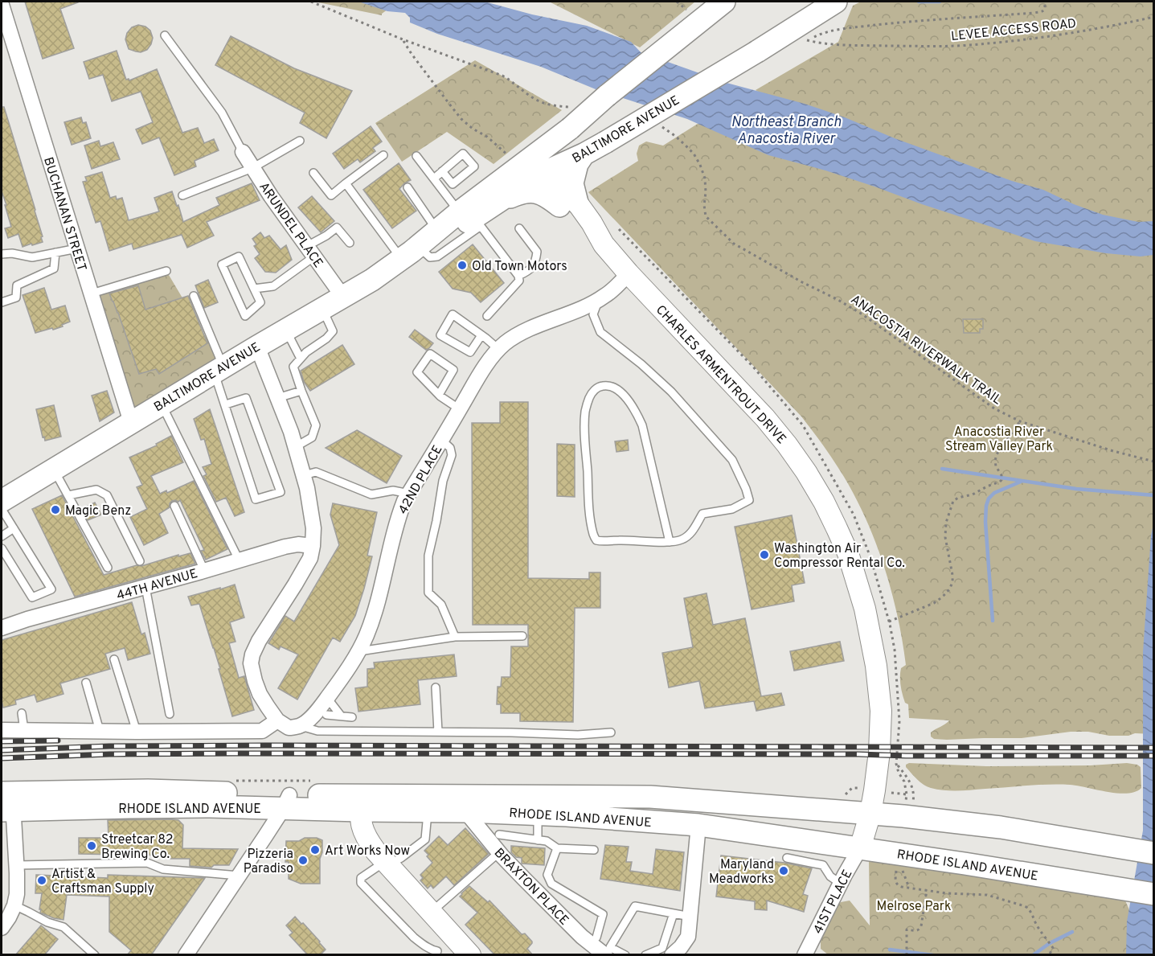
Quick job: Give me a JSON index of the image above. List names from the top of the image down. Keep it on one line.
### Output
{"streets":{"main road":["BALTIMORE AVENUE","RHODE ISLAND AVENUE"],"street":["BUCHANAN STREET","ARUNDEL PLACE","CHARLES ARMENTROUT DRIVE","42ND PLACE","44TH AVENUE","BRAXTON PLACE","41ST PLACE"],"path":["LEVEE ACCESS ROAD","ANACOSTIA RIVERWALK TRAIL"]},"crossings":[["LEVEE ACCESS ROAD","BALTIMORE AVENUE"],["BALTIMORE AVENUE","BUCHANAN STREET"],["BALTIMORE AVENUE","ARUNDEL PLACE"],["BALTIMORE AVENUE","CHARLES ARMENTROUT DRIVE"],["CHARLES ARMENTROUT DRIVE","42ND PLACE"],["CHARLES ARMENTROUT DRIVE","RHODE ISLAND AVENUE"],["CHARLES ARMENTROUT DRIVE","41ST PLACE"],["RHODE ISLAND AVENUE","BRAXTON PLACE"],["RHODE ISLAND AVENUE","41ST PLACE"]],"water":["Northeast Branch Anacostia River"],"parks":["Anacostia River Stream Valley Park","Melrose Park"],"places":["Old Town Motors","Magic Benz","Washington Air Compressor Rental Co.","Streetcar 82 Brewing Co.","Art Works Now","Pizzeria Paradiso","Maryland Meadworks","Artist & Craftsman Supply"]}
